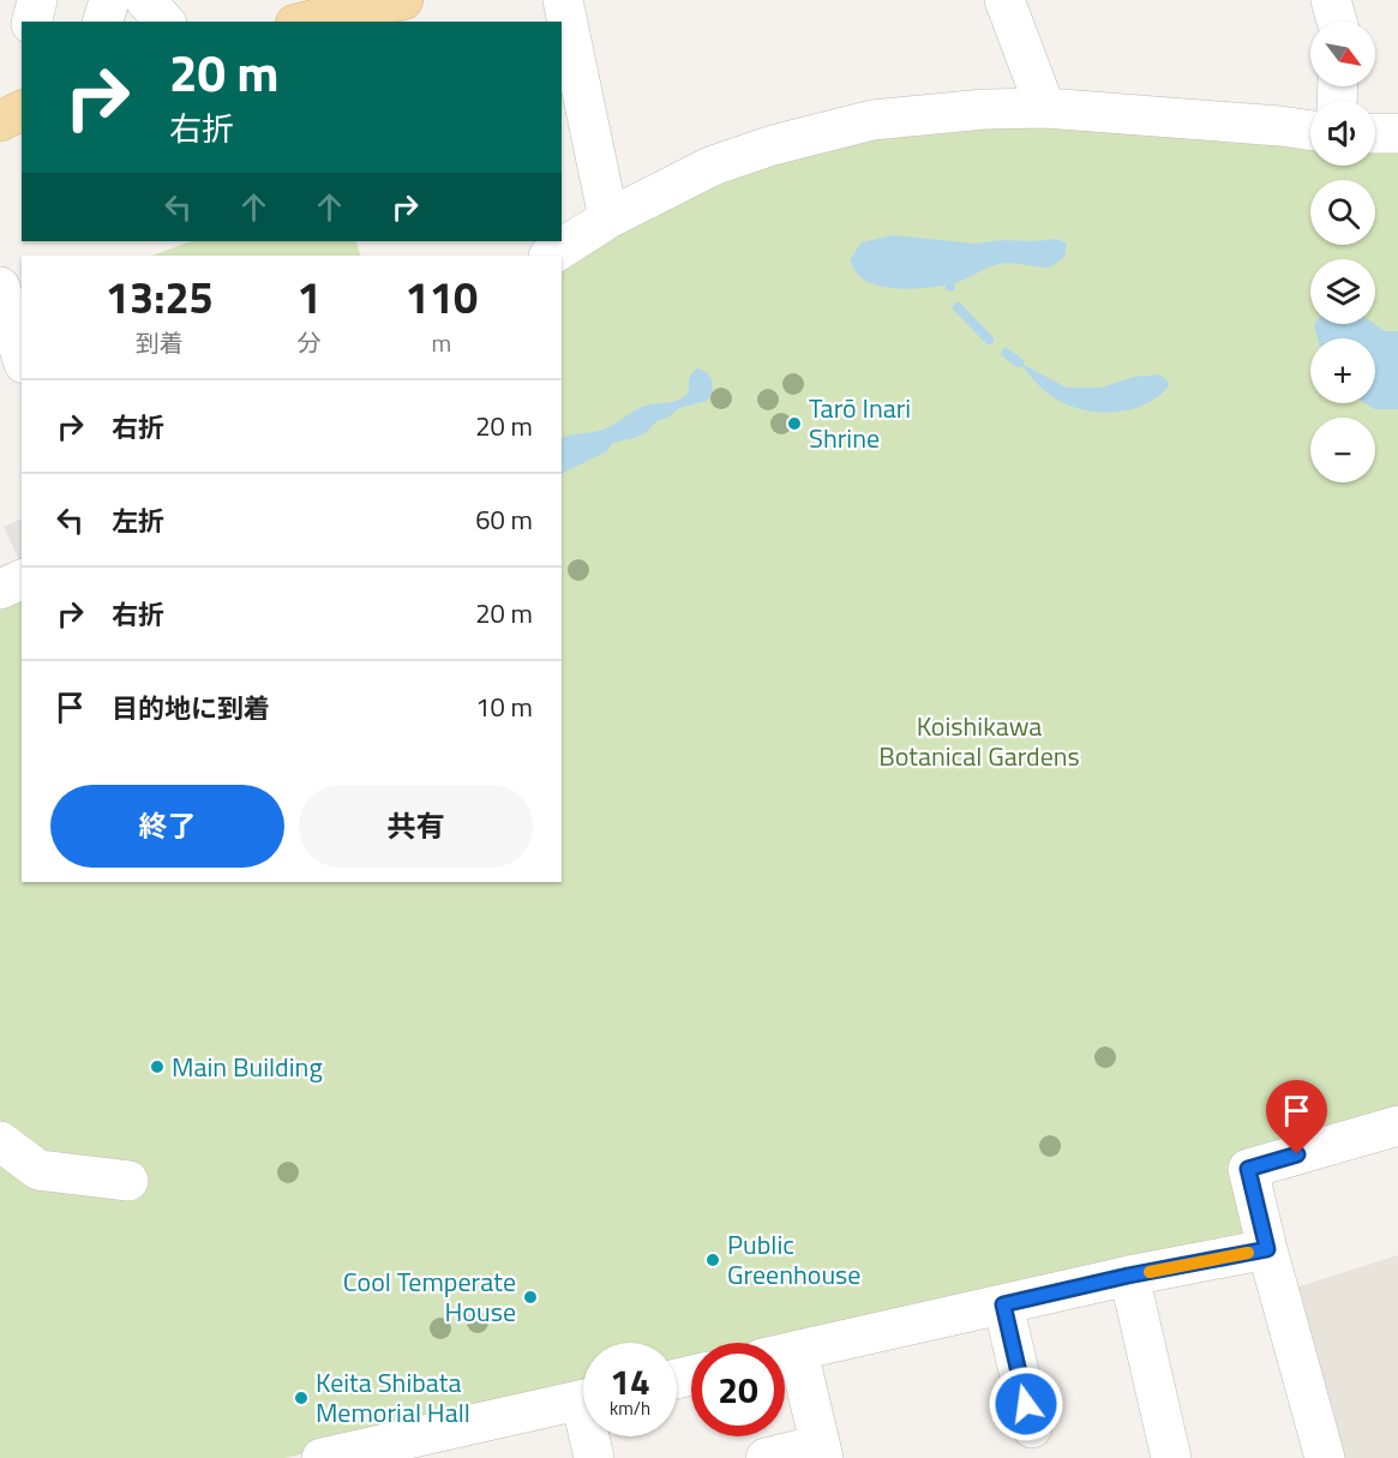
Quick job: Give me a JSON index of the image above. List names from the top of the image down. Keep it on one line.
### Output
{"parks":["Koishikawa Botanical Gardens"],"places":["Tarō Inari Shrine","Main Building","Public Greenhouse","Cool Temperate House","Keita Shibata Memorial Hall"],"north":"bottom right","page":{"map_buttons":["+","−"],"turn":["20 m","右折"],"eta":["13:25","到着","1","分","110","m"],"list":[{"name":"右折","value":"20 m"},{"name":"左折","value":"60 m"},{"name":"右折","value":"20 m"},{"name":"目的地に到着","value":"10 m"}],"buttons":["終了","共有"],"speed":"14 km/h","limit":"20"}}
